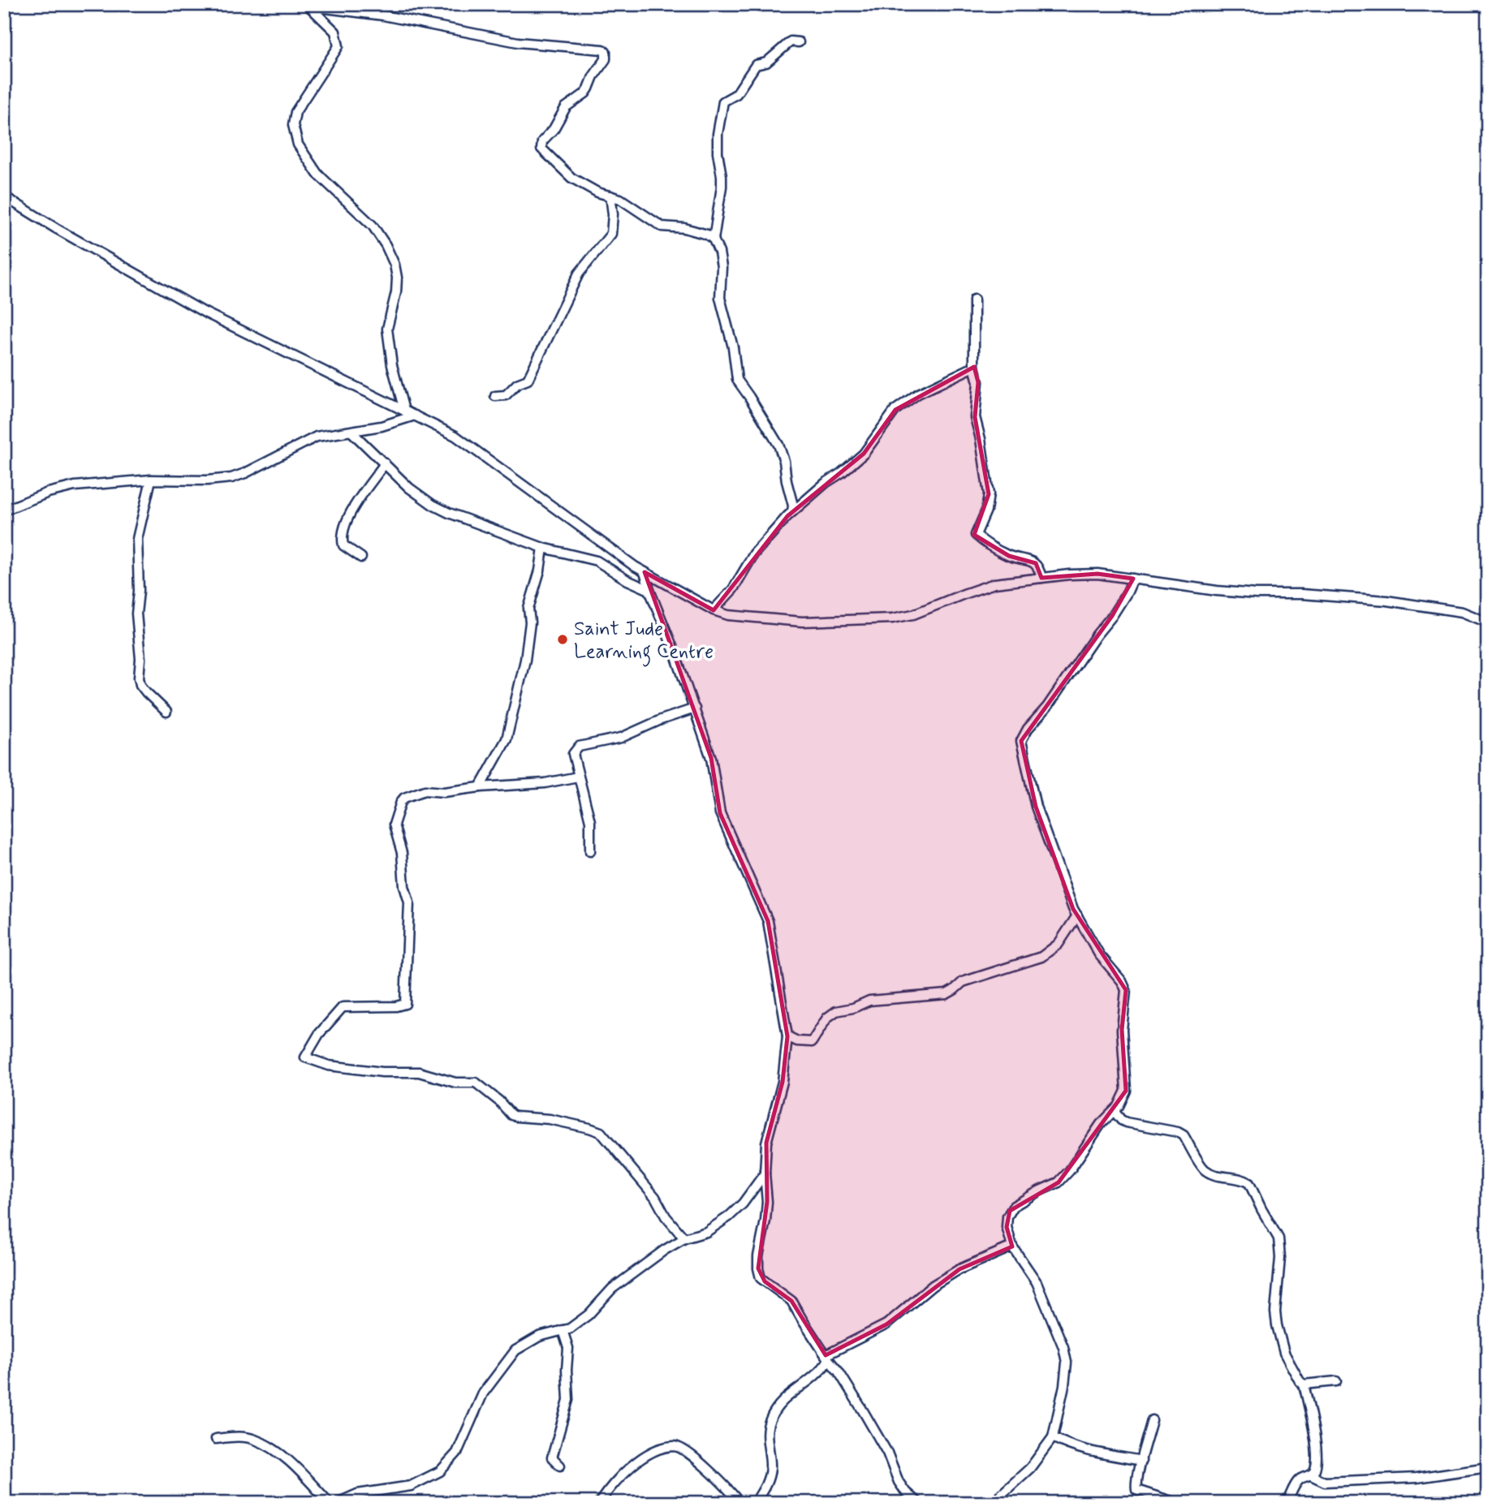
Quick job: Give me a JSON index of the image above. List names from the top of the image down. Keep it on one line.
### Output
{"places":["Saint Jude Learning Centre"]}
